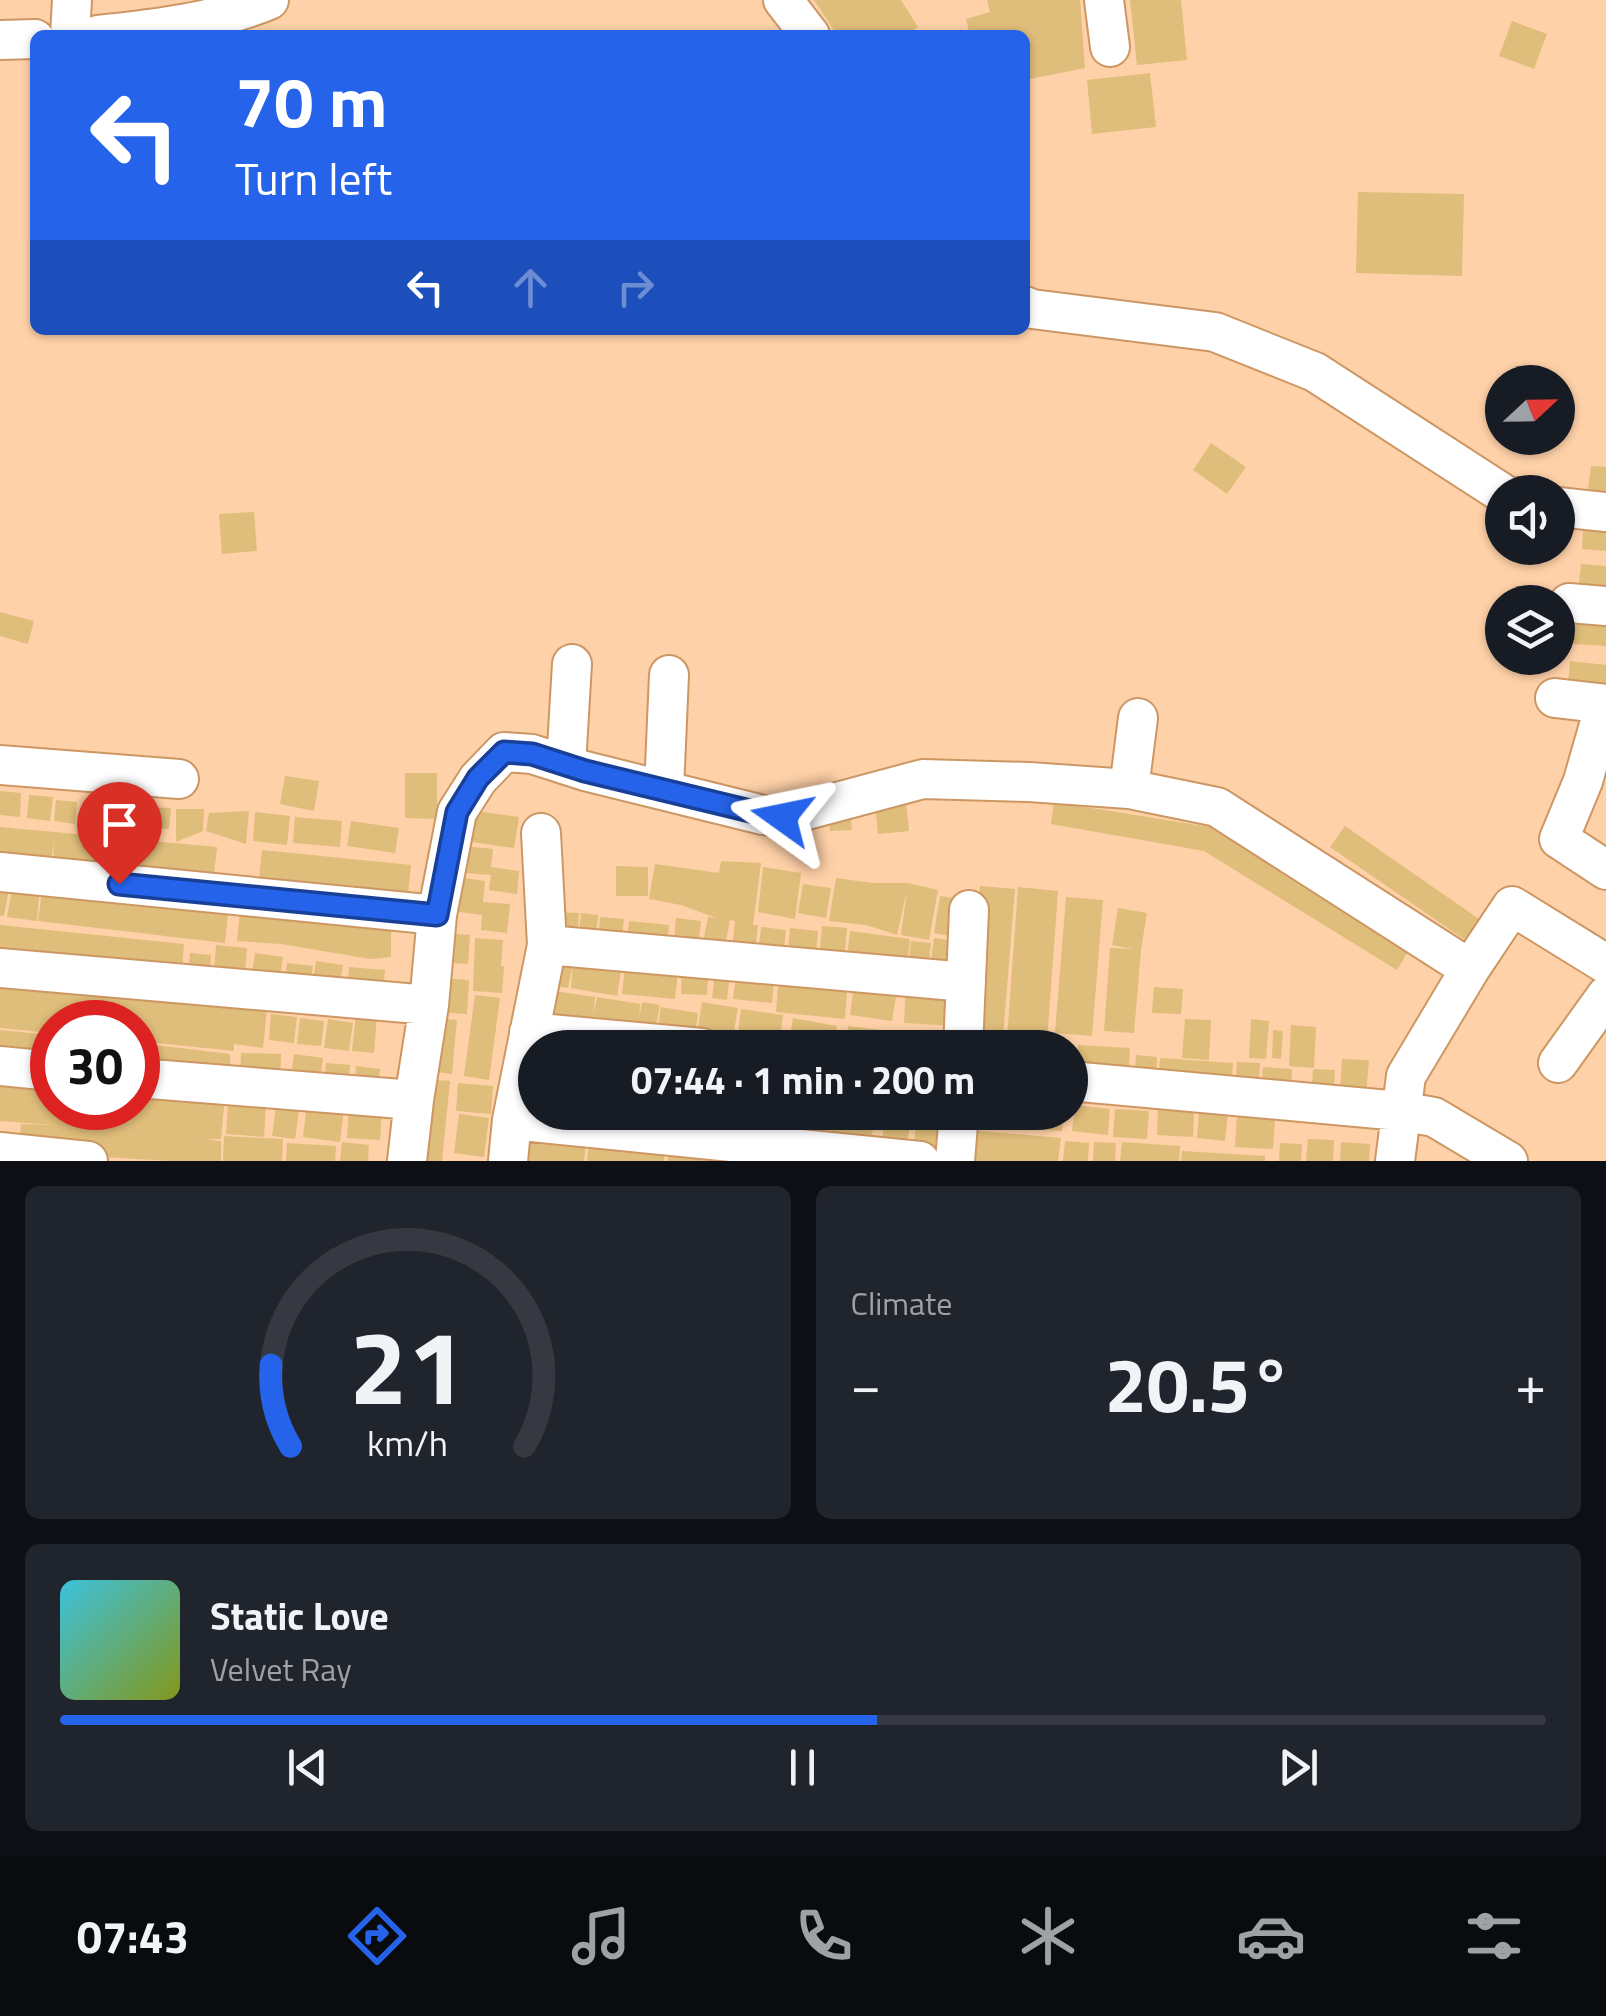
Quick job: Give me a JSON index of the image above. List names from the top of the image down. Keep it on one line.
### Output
{"north":"right","page":{"turn":["70 m","Turn left"],"limit":"30","trip":"07:44 · 1 min · 200 m","tile":"Climate","heat":["−","20.5°","+"],"song":["Static Love","Velvet Ray"],"tabs":"07:43","gauge":["21","km/h"]}}
